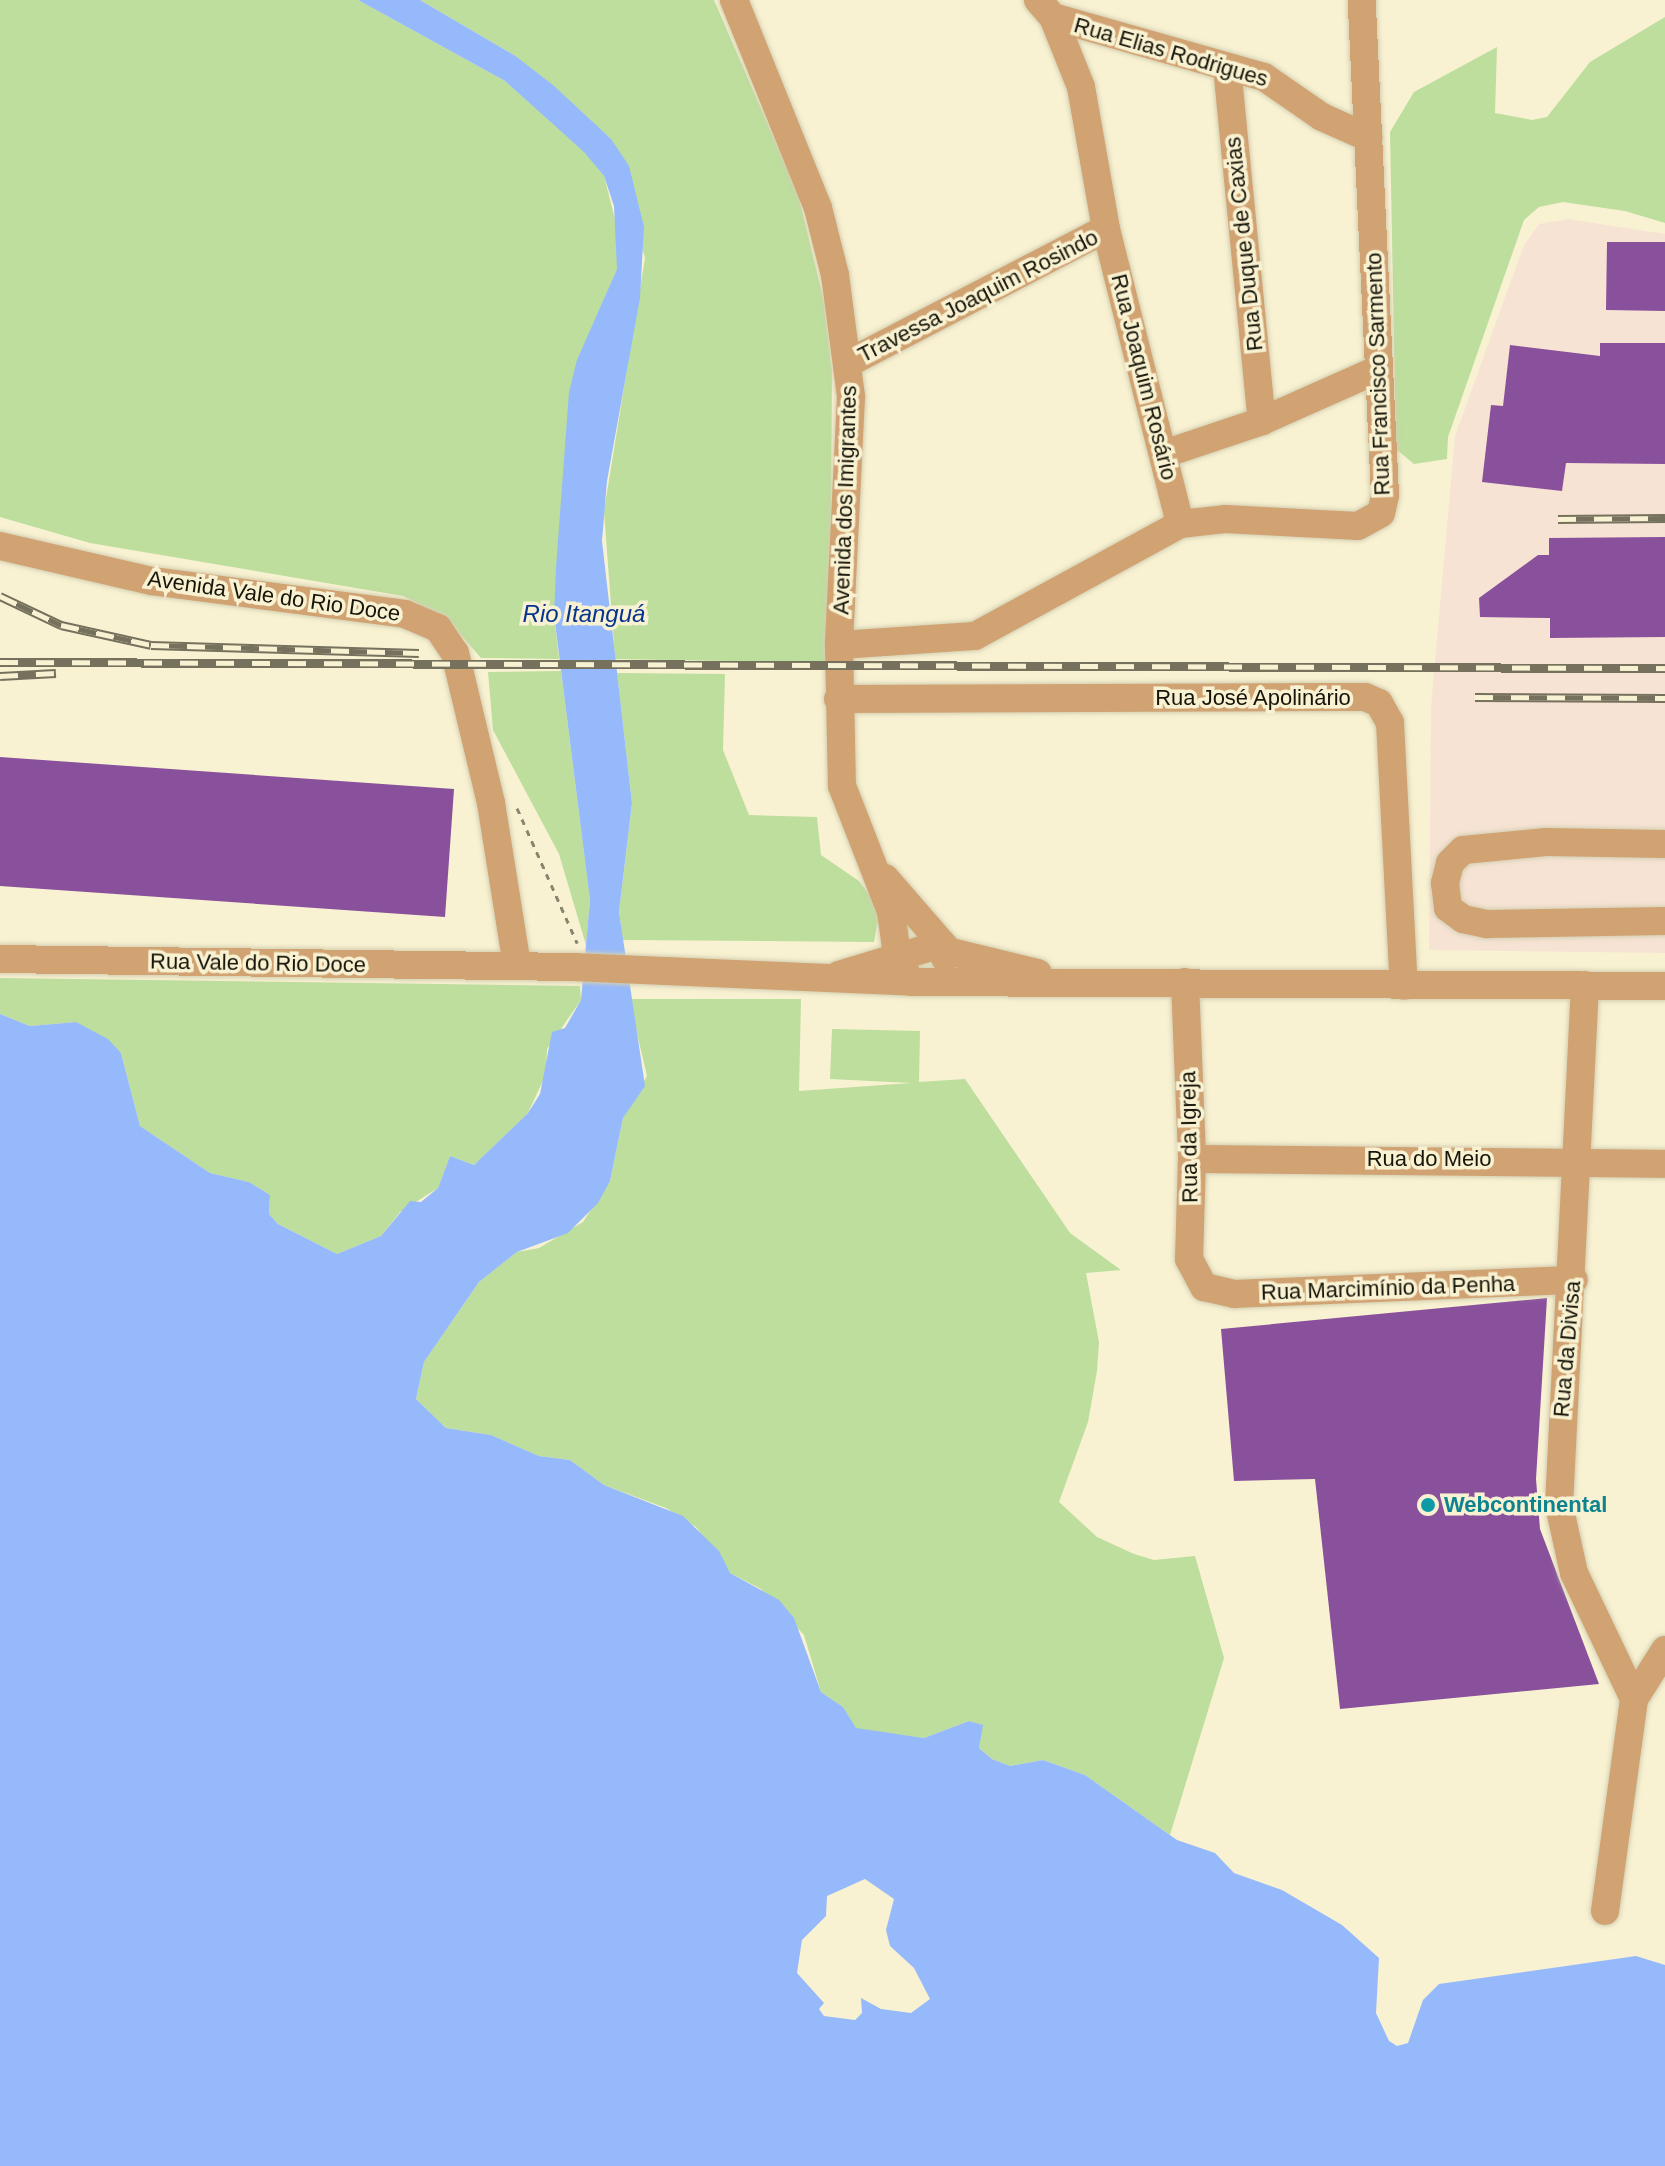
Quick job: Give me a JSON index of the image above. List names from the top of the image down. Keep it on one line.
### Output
{"streets":{"street":["Rua Elias Rodrigues","Rua Duque de Caxias","Travessa Joaquim Rosindo","Rua Francisco Sarmento","Rua Joaquim Rosário","Avenida dos Imigrantes","Avenida Vale do Rio Doce","Rua José Apolinário","Rua Vale do Rio Doce","Rua da Igreja","Rua do Meio","Rua Marcimínio da Penha","Rua da Divisa"]},"crossings":[["Rua Elias Rodrigues","Rua Duque de Caxias"],["Rua Elias Rodrigues","Rua Francisco Sarmento"],["Rua Elias Rodrigues","Rua Joaquim Rosário"],["Travessa Joaquim Rosindo","Rua Joaquim Rosário"],["Travessa Joaquim Rosindo","Avenida dos Imigrantes"],["Rua Francisco Sarmento","Rua Joaquim Rosário"],["Rua Francisco Sarmento","Avenida dos Imigrantes"],["Avenida dos Imigrantes","Rua José Apolinário"],["Avenida dos Imigrantes","Rua Vale do Rio Doce"],["Avenida Vale do Rio Doce","Rua Vale do Rio Doce"],["Rua José Apolinário","Rua Vale do Rio Doce"],["Rua Vale do Rio Doce","Rua da Igreja"],["Rua Vale do Rio Doce","Rua da Divisa"],["Rua da Igreja","Rua do Meio"],["Rua da Igreja","Rua Marcimínio da Penha"],["Rua do Meio","Rua da Divisa"],["Rua Marcimínio da Penha","Rua da Divisa"]],"water":["Rio Itanguá"],"places":["Webcontinental"]}
